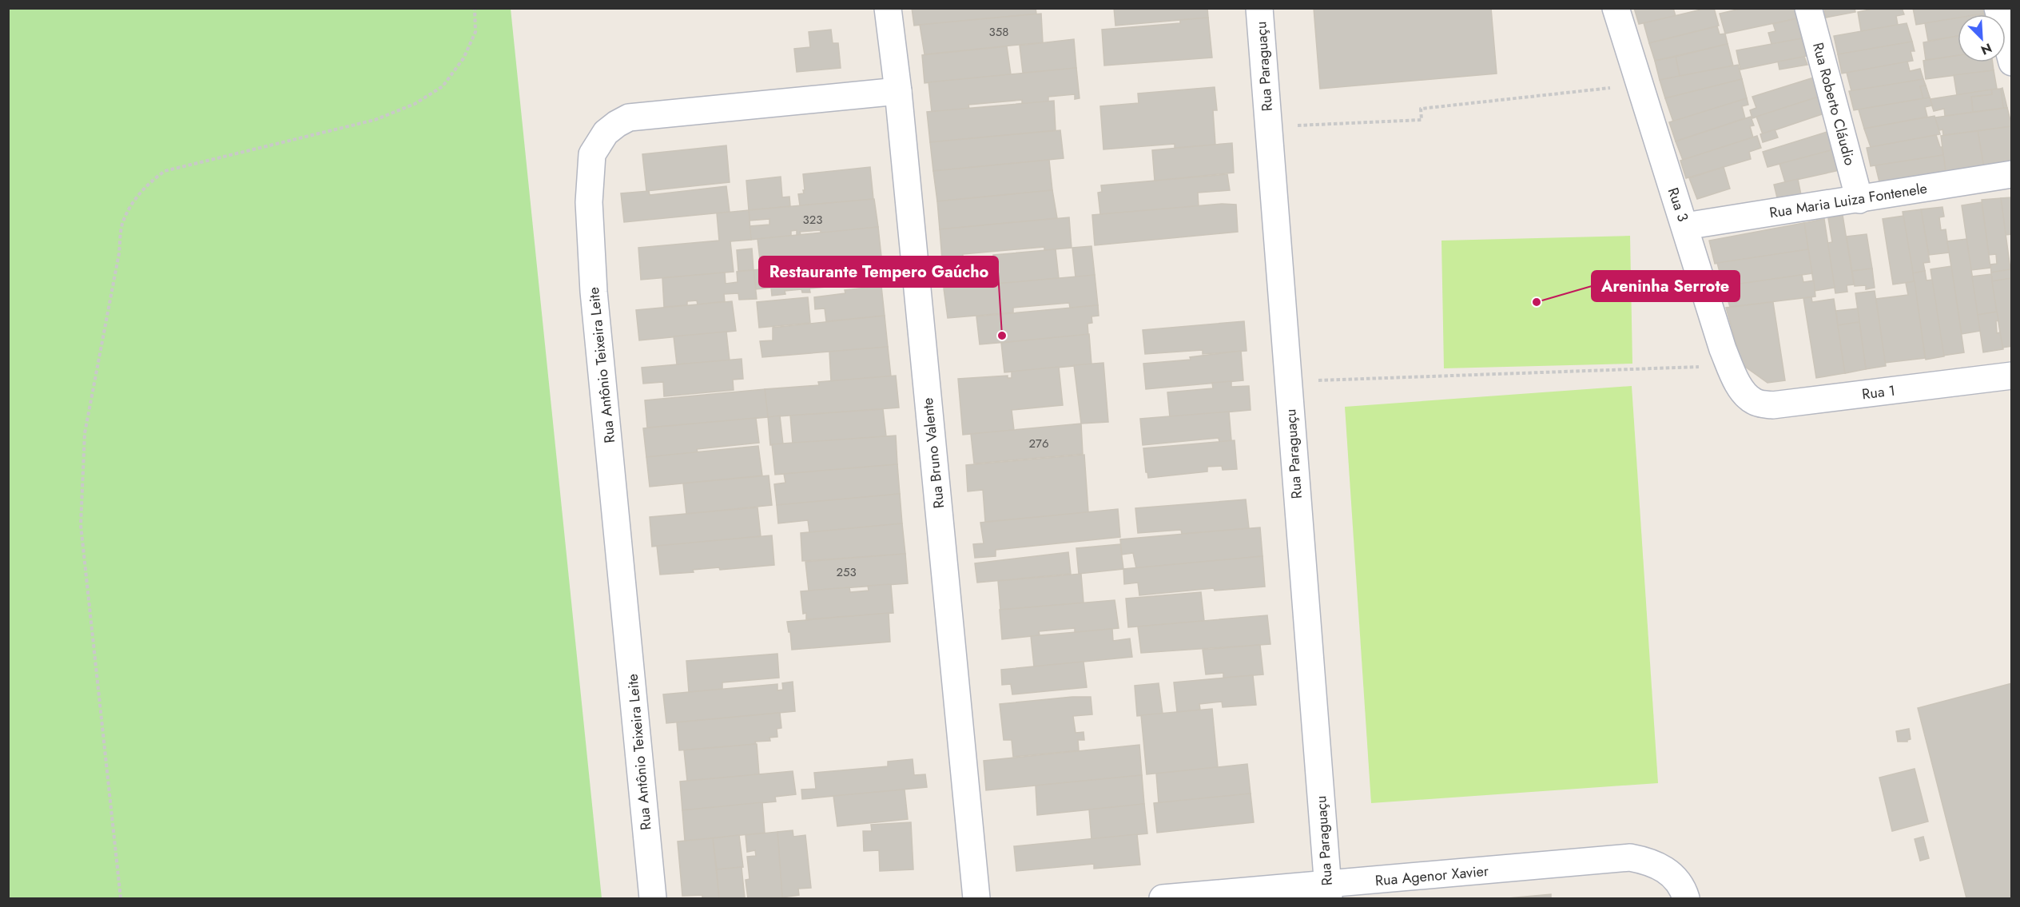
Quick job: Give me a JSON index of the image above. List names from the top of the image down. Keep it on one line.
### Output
{"streets":{"street":["Rua Paraguaçu","Rua Roberto Cláudio","Rua Maria Luiza Fontenele","Rua 3","Rua Antônio Teixeira Leite","Rua 1","Rua Bruno Valente","Rua Agenor Xavier"]},"crossings":[["Rua Paraguaçu","Rua Agenor Xavier"],["Rua Roberto Cláudio","Rua Maria Luiza Fontenele"],["Rua Maria Luiza Fontenele","Rua 3"],["Rua 3","Rua 1"],["Rua Antônio Teixeira Leite","Rua Bruno Valente"]],"places":["Areninha Serrote","Restaurante Tempero Gaúcho"],"house_numbers":["358","323","276","253"],"north":"bottom right"}
